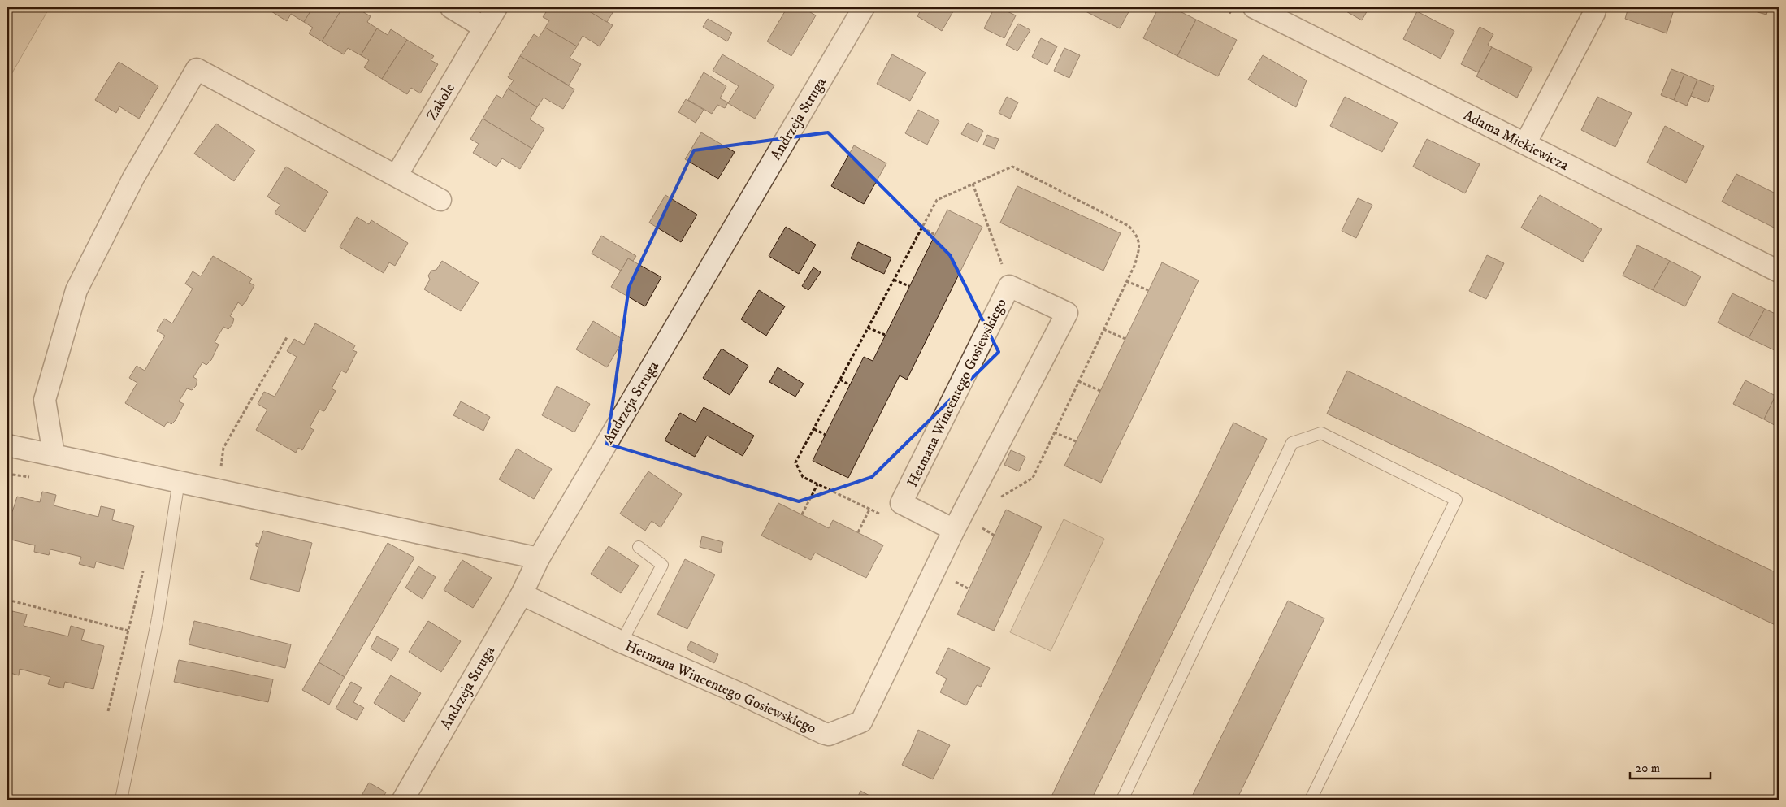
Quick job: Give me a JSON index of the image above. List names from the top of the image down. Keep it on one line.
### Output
{"streets":{"street":["Zakole","Andrzeja Struga","Adama Mickiewicza","Hetmana Wincentego Gosiewskiego"]},"crossings":[["Andrzeja Struga","Hetmana Wincentego Gosiewskiego"]],"scale_bar":"20 m"}
